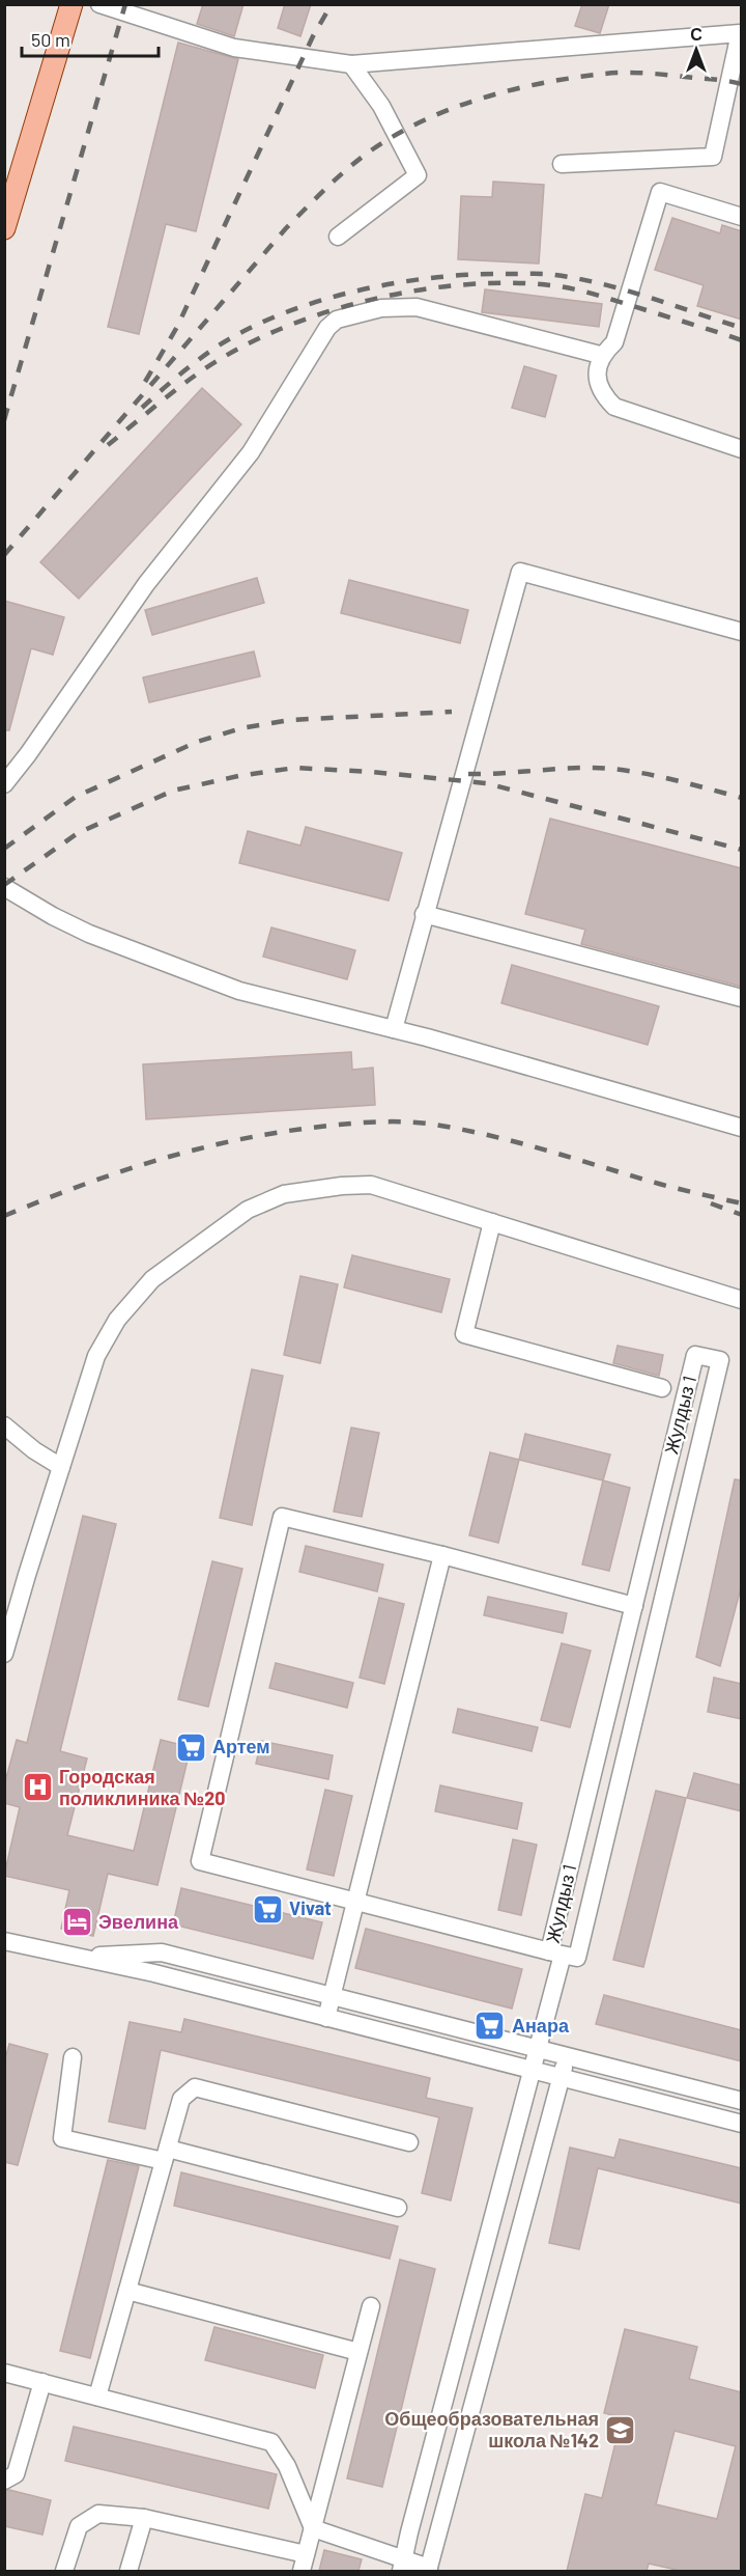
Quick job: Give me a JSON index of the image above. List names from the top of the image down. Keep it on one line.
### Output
{"streets":{"street":["Жулдыз 1"]},"places":{"supermarket":["Артем","Vivat","Анара"],"hospital":["Городская поликлиника №20"],"hotel":["Эвелина"],"school or university":["Общеобразовательная школа №142"]},"scale_bar":"50 m","north":"top"}
